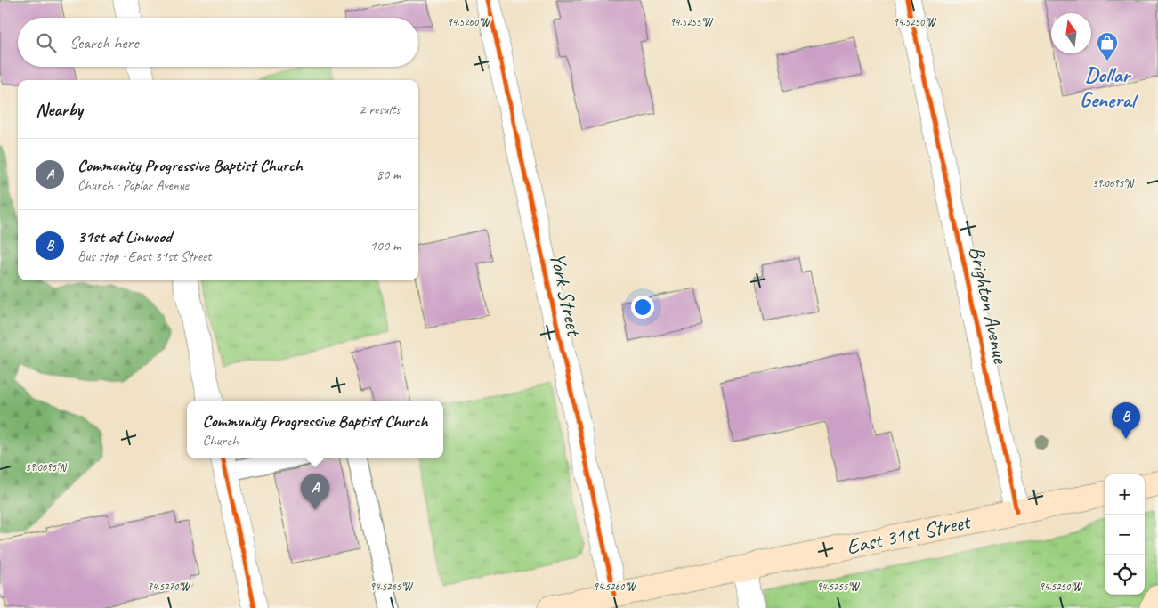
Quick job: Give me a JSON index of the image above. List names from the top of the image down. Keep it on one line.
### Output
{"streets":{"main road":["East 31st Street"],"street":["York Street","Brighton Avenue"]},"crossings":[["York Street","East 31st Street"],["Brighton Avenue","East 31st Street"]],"places":{"shop":["Dollar General"]},"north":"top","page":{"search":"Search here","heading":["Nearby","2 results"],"list":[{"mark":"A","name":"Community Progressive Baptist Church","note":"Church · Poplar Avenue","value":"80 m"},{"mark":"B","name":"31st at Linwood","note":"Bus stop · East 31st Street","value":"100 m"}],"popup":["Community Progressive Baptist Church","Church"],"pins":["B","A"],"map_buttons":["+","−"]},"coordinates":["94.5260°W","94.5255°W","94.5250°W","39.0695°N","94.5270°W","94.5265°W"]}
